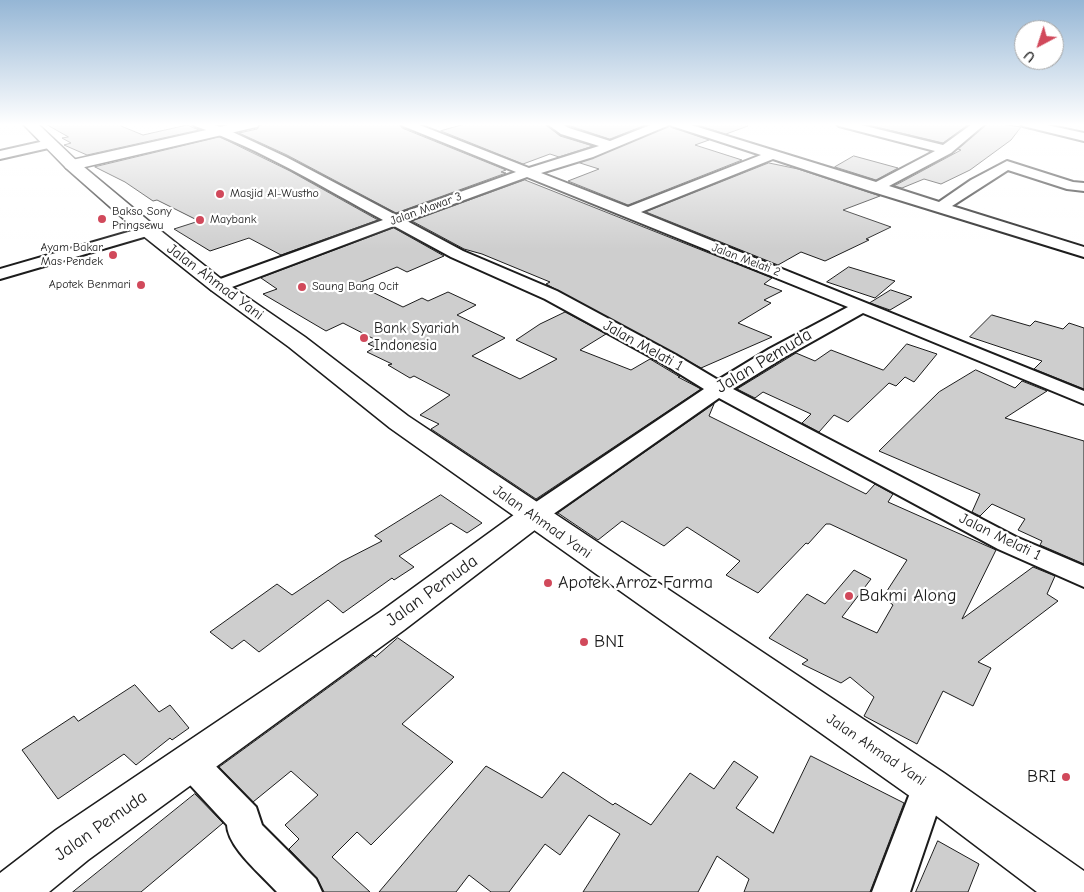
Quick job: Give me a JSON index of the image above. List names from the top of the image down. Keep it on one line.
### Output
{"streets":{"main road":["Jalan Ahmad Yani","Jalan Pemuda"],"street":["Jalan Mawar 3","Jalan Melati 2","Jalan Melati 1"]},"crossings":[["Jalan Mawar 3","Jalan Melati 2"],["Jalan Mawar 3","Jalan Ahmad Yani"],["Jalan Mawar 3","Jalan Melati 1"],["Jalan Melati 2","Jalan Pemuda"],["Jalan Ahmad Yani","Jalan Pemuda"],["Jalan Melati 1","Jalan Pemuda"]],"places":["Masjid Al-Wustho","Bakso Sony Pringsewu","Maybank","Ayam Bakar Mas Pendek","Apotek Benmari","Saung Bang Ocit","Bank Syariah Indonesia","Apotek Arroz Farma","Bakmi Along","BNI","BRI"],"north":"bottom left"}
